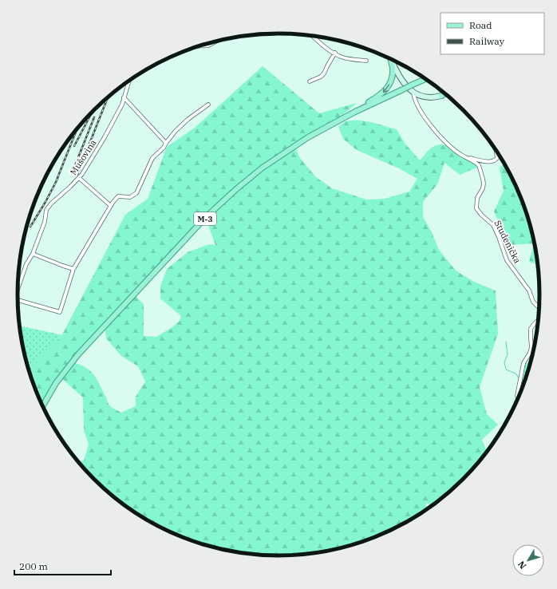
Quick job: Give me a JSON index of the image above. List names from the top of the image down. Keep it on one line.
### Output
{"streets":{"main road":["M-3"],"street":["Mušovina","Studenička"]},"legend":["Road","Railway"],"scale_bar":"200 m","north":"bottom left"}
